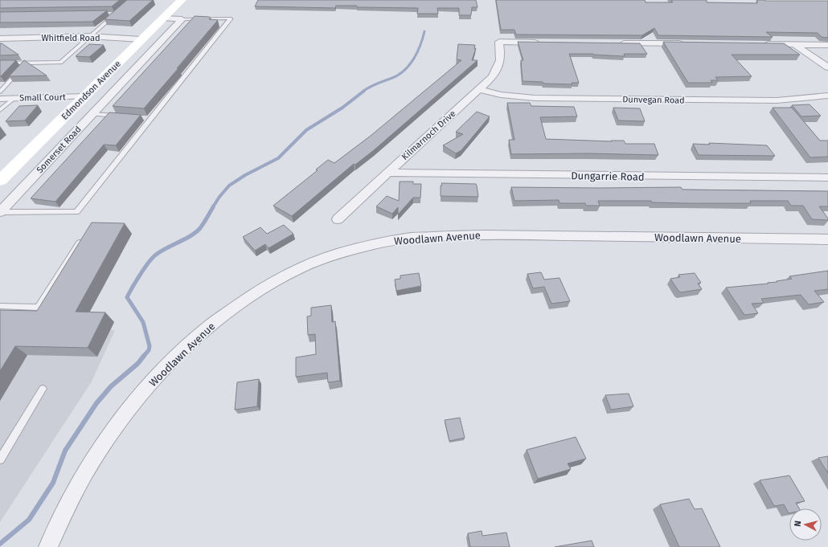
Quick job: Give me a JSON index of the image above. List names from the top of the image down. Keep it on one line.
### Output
{"streets":{"main road":["Edmondson Avenue"],"street":["Whitfield Road","Small Court","Dunvegan Road","Kilmarnoch Drive","Somerset Road","Dungarrie Road","Woodlawn Avenue"]},"crossings":[["Whitfield Road","Edmondson Avenue"],["Edmondson Avenue","Small Court"],["Dunvegan Road","Kilmarnoch Drive"],["Kilmarnoch Drive","Dungarrie Road"]],"north":"left"}
